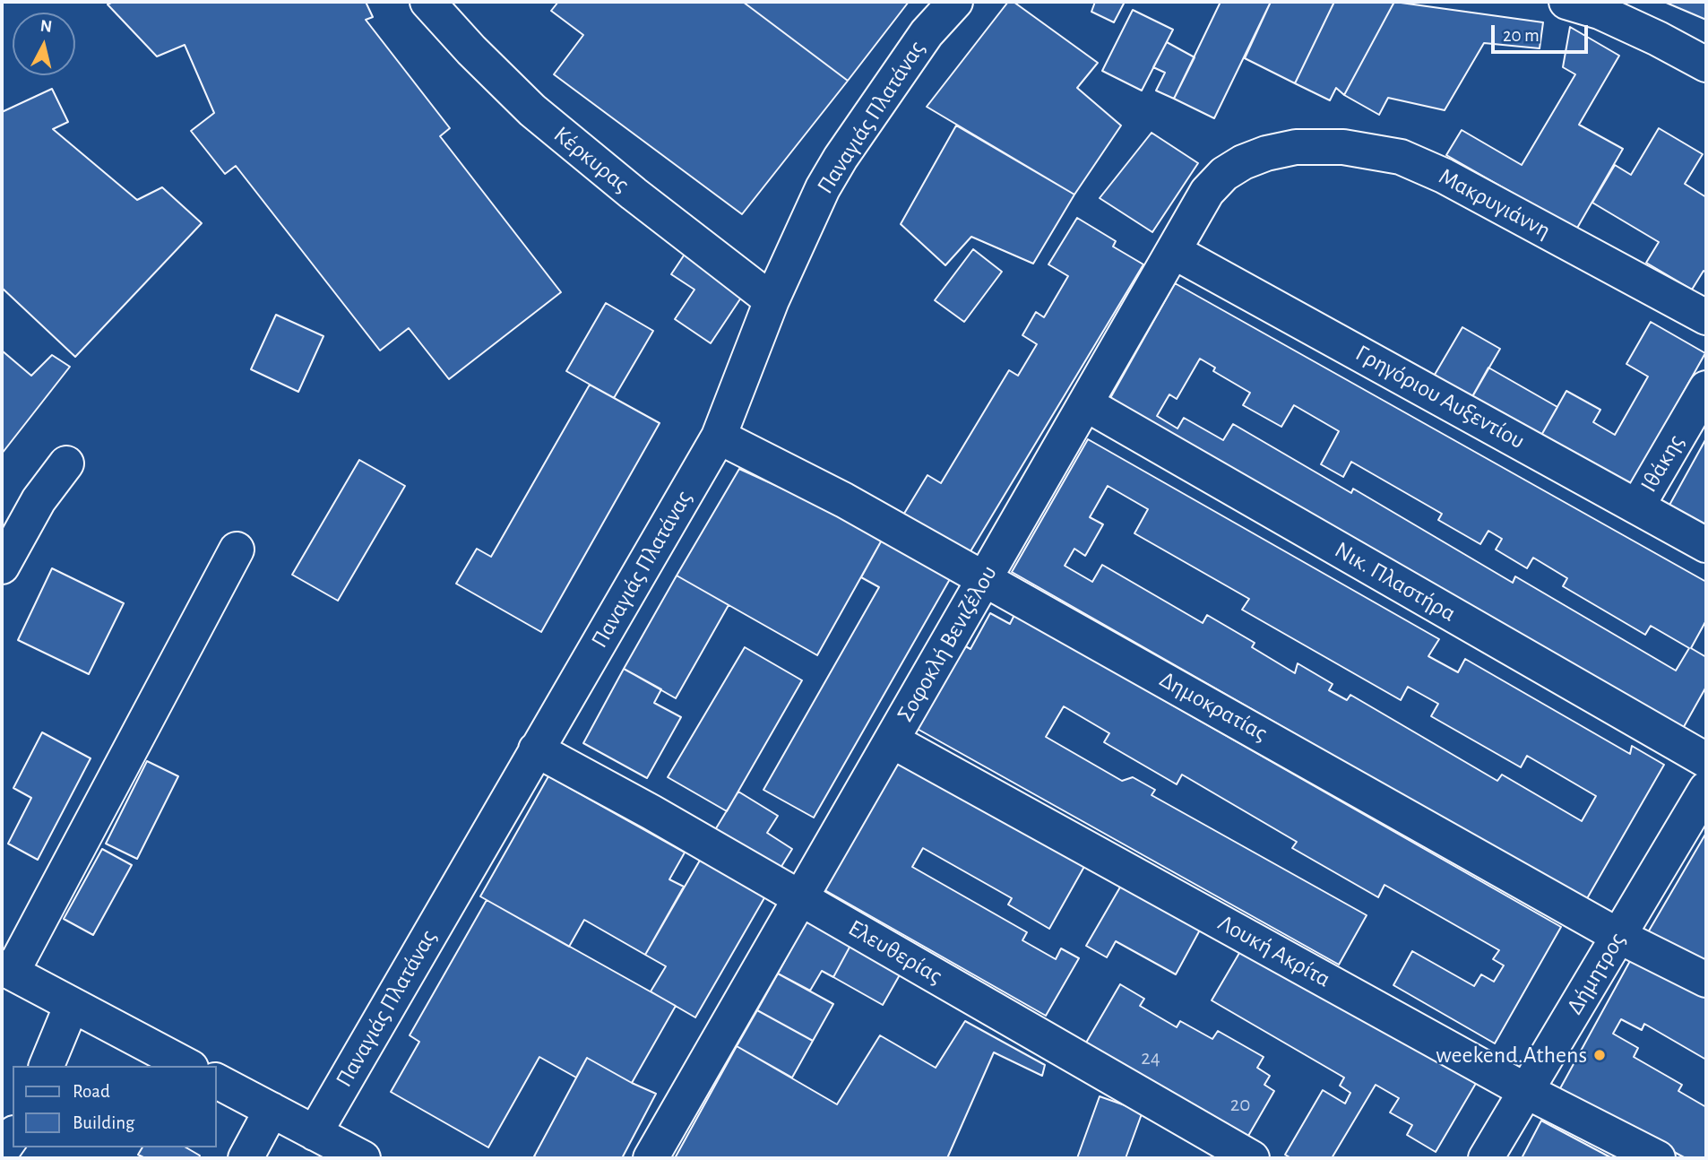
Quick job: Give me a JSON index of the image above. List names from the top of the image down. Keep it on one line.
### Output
{"streets":{"street":["Παναγιάς Πλατάνας","Κέρκυρας","Μακρυγιάννη","Γρηγόριου Αυξεντίου","Ιθάκης","Νικ. Πλαστήρα","Σοφοκλή Βενιζέλου","Δημοκρατίας","Λουκή Ακρίτα","Ελευθερίας","Δήμητρος"]},"crossings":[["Παναγιάς Πλατάνας","Κέρκυρας"],["Παναγιάς Πλατάνας","Δημοκρατίας"],["Παναγιάς Πλατάνας","Ελευθερίας"],["Μακρυγιάννη","Σοφοκλή Βενιζέλου"],["Γρηγόριου Αυξεντίου","Ιθάκης"],["Γρηγόριου Αυξεντίου","Σοφοκλή Βενιζέλου"],["Νικ. Πλαστήρα","Σοφοκλή Βενιζέλου"],["Σοφοκλή Βενιζέλου","Δημοκρατίας"],["Σοφοκλή Βενιζέλου","Λουκή Ακρίτα"],["Σοφοκλή Βενιζέλου","Ελευθερίας"],["Δημοκρατίας","Δήμητρος"],["Λουκή Ακρίτα","Δήμητρος"]],"places":["weekend.Athens"],"house_numbers":["24","20"],"legend":["Road","Building"],"scale_bar":"20 m","north":"top"}
